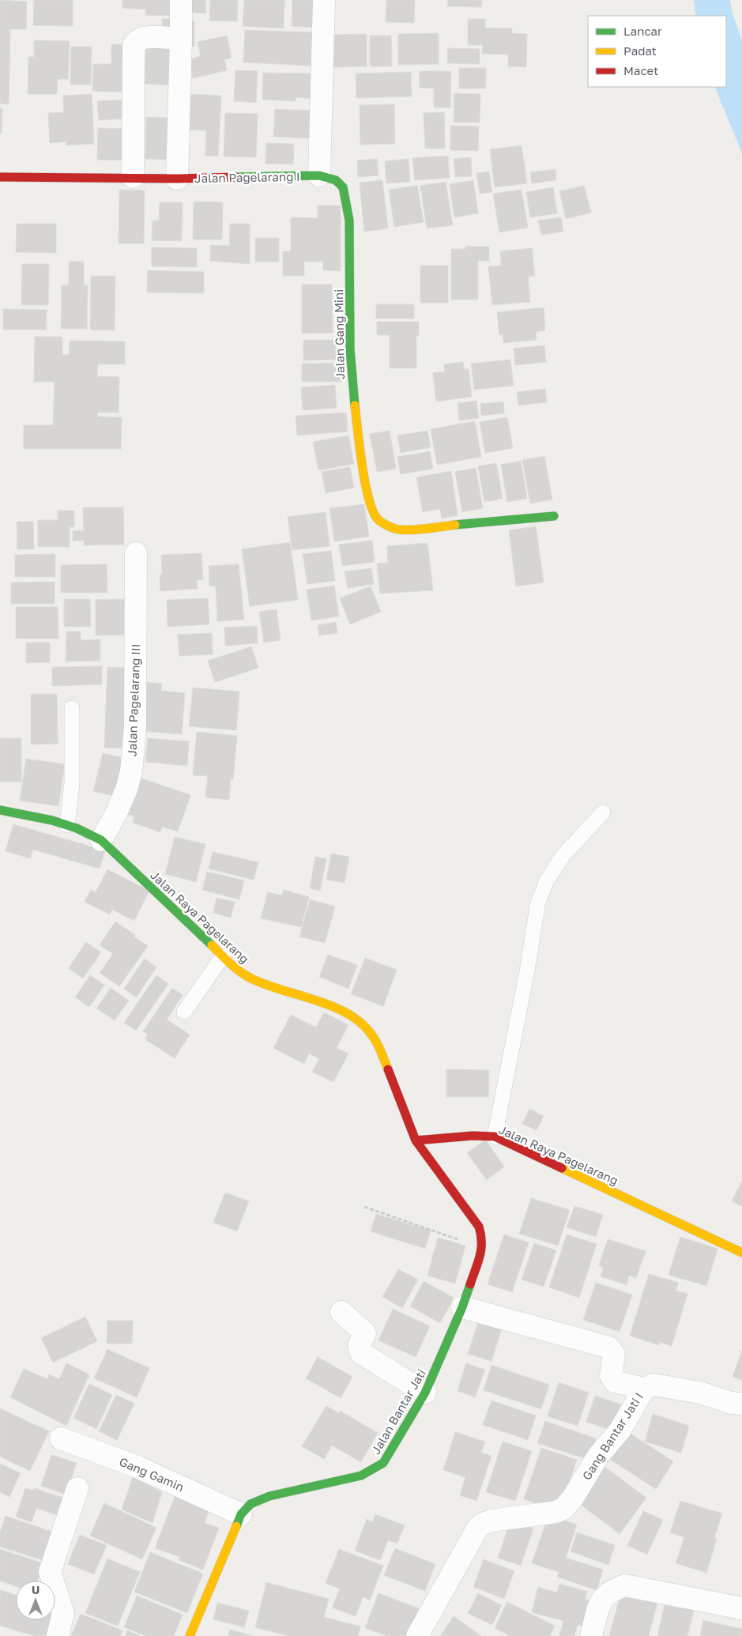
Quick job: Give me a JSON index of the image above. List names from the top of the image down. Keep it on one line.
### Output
{"streets":{"street":["Jalan Pagelarang I","Jalan Gang Mini","Jalan Pagelarang III","Jalan Raya Pagelarang","Jalan Bantar Jati","Gang Bantar Jati I","Gang Gamin"]},"crossings":[["Jalan Pagelarang I","Jalan Gang Mini"],["Jalan Pagelarang III","Jalan Raya Pagelarang"],["Jalan Raya Pagelarang","Jalan Bantar Jati"],["Jalan Bantar Jati","Gang Gamin"]],"legend":["Lancar","Padat","Macet"],"north":"top"}
